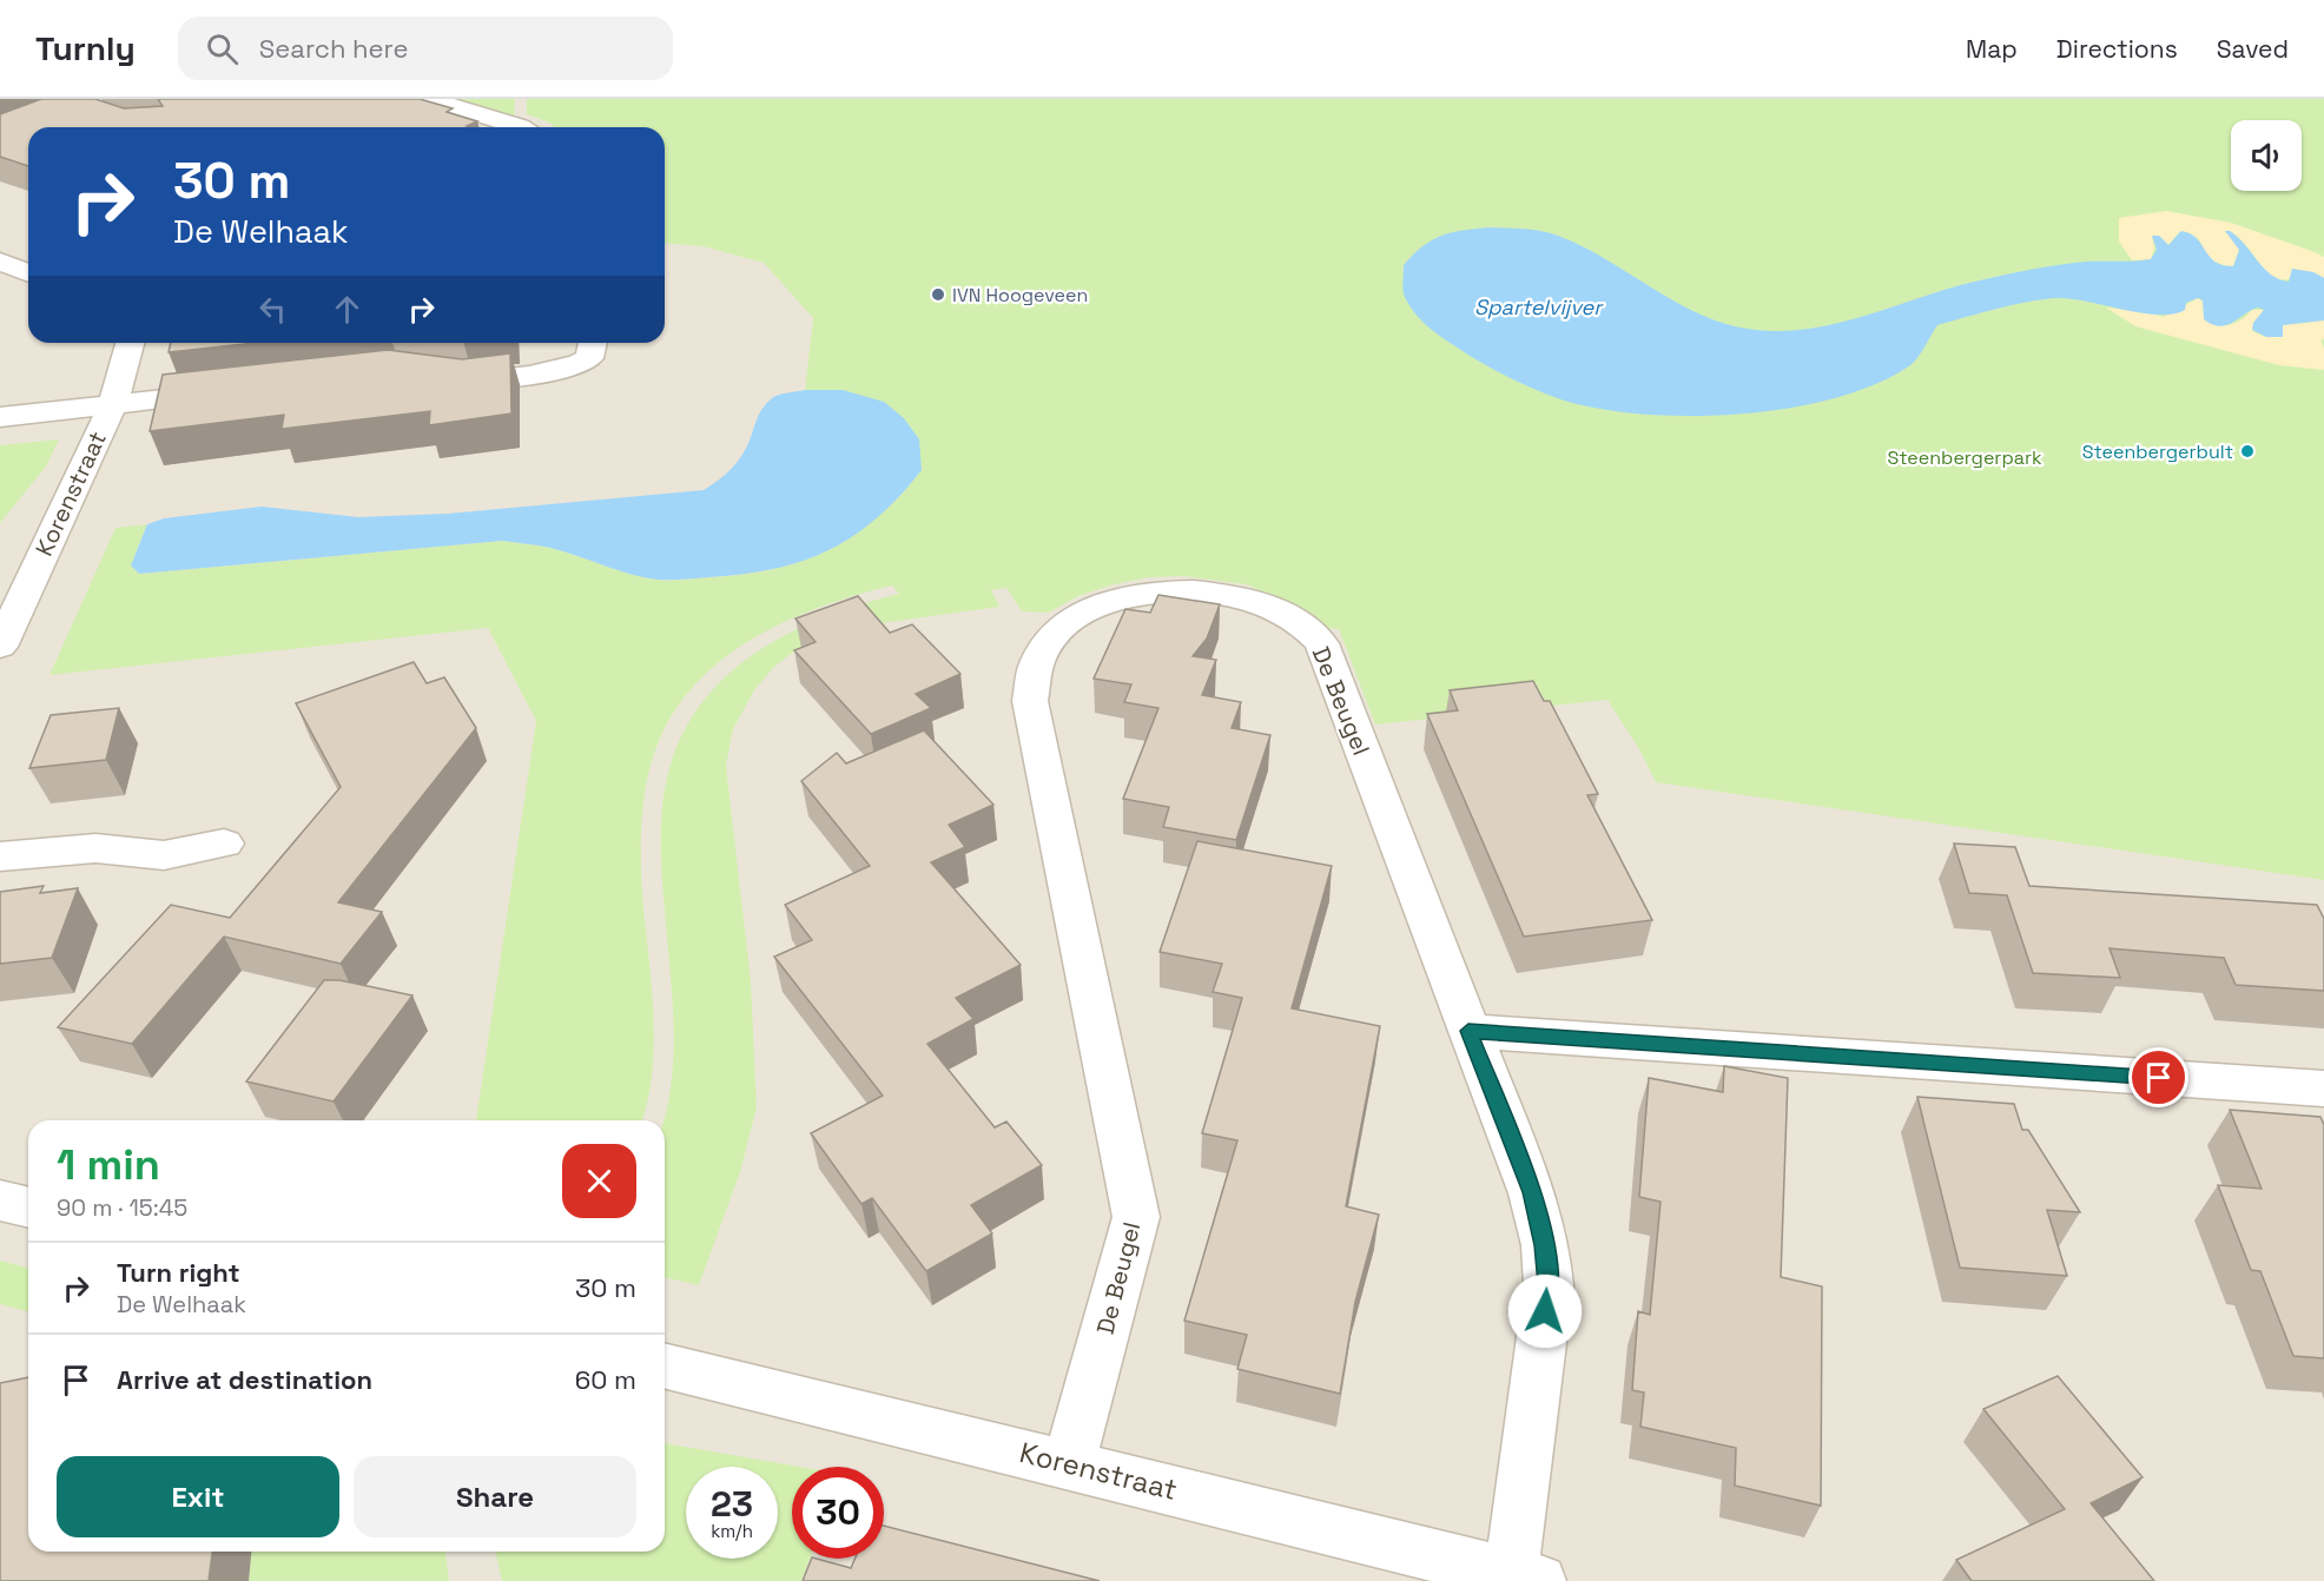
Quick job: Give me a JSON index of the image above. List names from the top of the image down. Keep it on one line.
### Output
{"streets":{"street":["Korenstraat","De Beugel"]},"crossings":[["Korenstraat","De Beugel"]],"water":["Spartelvijver"],"parks":["Steenbergerpark"],"places":["IVN Hoogeveen","Steenbergerbult"],"page":{"header":"Turnly","search":"Search here","nav":["Map","Directions","Saved"],"turn":["30 m","De Welhaak"],"heading":["1 min","90 m · 15:45"],"list":[{"name":"Turn right","note":"De Welhaak","value":"30 m"},{"name":"Arrive at destination","value":"60 m"}],"buttons":["Exit","Share"],"speed":"23 km/h","limit":"30"}}
